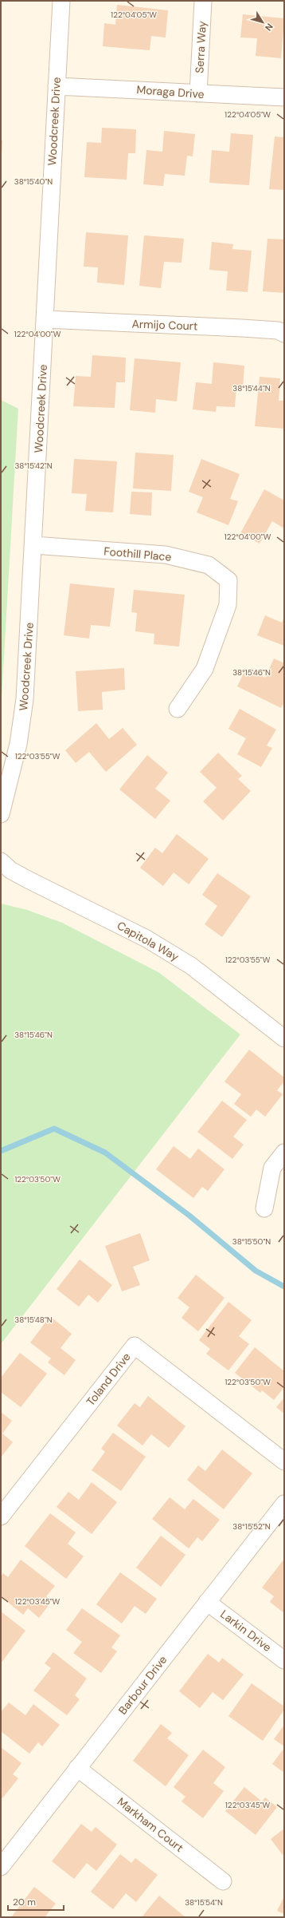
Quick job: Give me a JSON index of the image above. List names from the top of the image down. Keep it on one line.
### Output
{"streets":{"street":["Serra Way","Moraga Drive","Woodcreek Drive","Armijo Court","Foothill Place","Capitola Way","Toland Drive","Larkin Drive","Barbour Drive","Markham Court"]},"crossings":[["Serra Way","Moraga Drive"],["Moraga Drive","Woodcreek Drive"],["Woodcreek Drive","Armijo Court"],["Woodcreek Drive","Foothill Place"],["Larkin Drive","Barbour Drive"],["Barbour Drive","Markham Court"]],"scale_bar":"20 m","north":"bottom right","coordinates":["122°04'05\"W","38°15'40\"N","122°04'00\"W","38°15'44\"N","38°15'42\"N","38°15'46\"N","122°03'55\"W","122°03'50\"W","38°15'50\"N","38°15'48\"N","38°15'52\"N","122°03'45\"W","38°15'54\"N"]}
